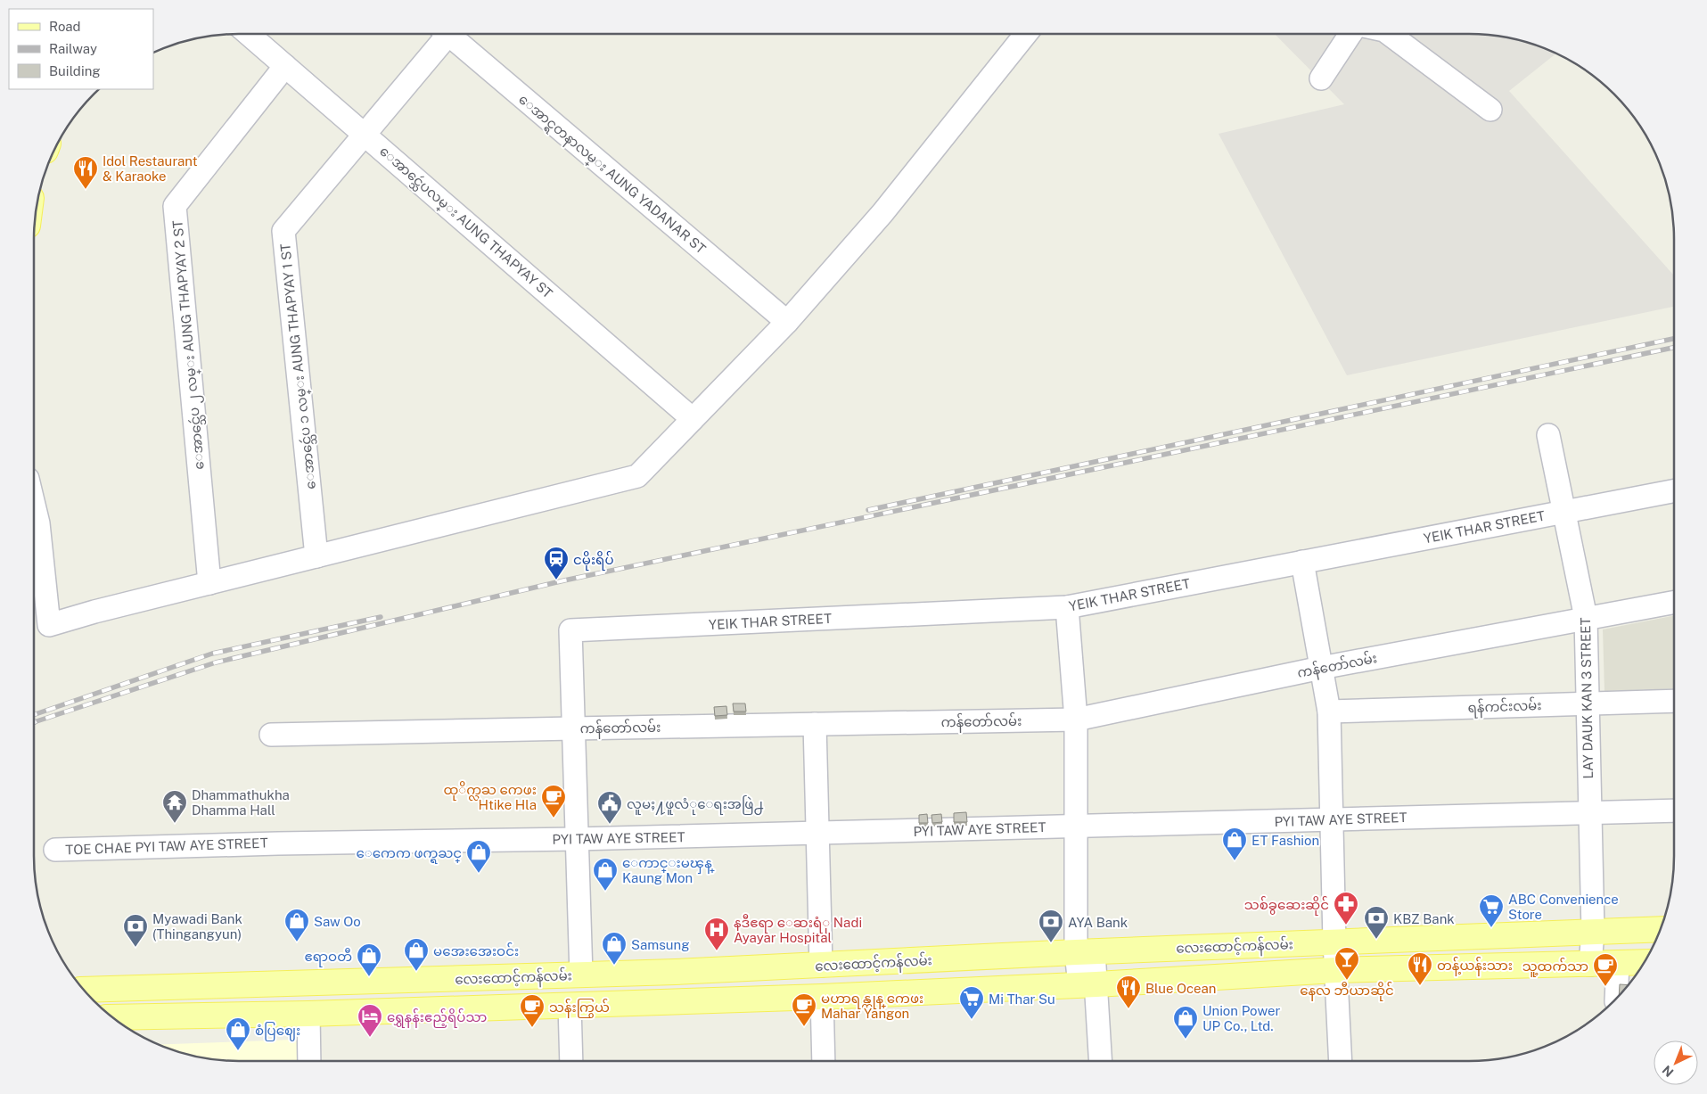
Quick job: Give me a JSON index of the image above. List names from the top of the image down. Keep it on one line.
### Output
{"streets":{"main road":["လေးထောင့်ကန်လမ်း"],"street":["ေအာင္ရတနာလမ္း AUNG YADANAR ST","ေအာင္သေဴပလမ္း AUNG THAPYAY ST","ေအာင္သေဴပ ၂ လမ္း AUNG THAPYAY 2 ST","ေအာင္သေဴပ ၁ လမ္း AUNG THAPYAY 1 ST","YEIK THAR STREET","ကန်တော်လမ်း","LAY DAUK KAN 3 STREET","ရန်ကင်းလမ်း","PYI TAW AYE STREET","TOE CHAE PYI TAW AYE STREET"]},"crossings":[["ေအာင္သေဴပလမ္း AUNG THAPYAY ST","ေအာင္သေဴပ ၂ လမ္း AUNG THAPYAY 2 ST"],["ေအာင္သေဴပလမ္း AUNG THAPYAY ST","ေအာင္သေဴပ ၁ လမ္း AUNG THAPYAY 1 ST"],["YEIK THAR STREET","ကန်တော်လမ်း"],["YEIK THAR STREET","LAY DAUK KAN 3 STREET"],["ကန်တော်လမ်း","LAY DAUK KAN 3 STREET"],["LAY DAUK KAN 3 STREET","ရန်ကင်းလမ်း"],["LAY DAUK KAN 3 STREET","PYI TAW AYE STREET"],["LAY DAUK KAN 3 STREET","လေးထောင့်ကန်လမ်း"],["PYI TAW AYE STREET","TOE CHAE PYI TAW AYE STREET"]],"places":{"restaurant":["Idol Restaurant & Karaoke","တန့်ယန်းသား","Blue Ocean"],"station":["ငမိုးရိပ်"],"cafe":["ထုိက္လႀ ကေဖး Htike Hla","သူ့ထက်သာ","မဟာရန္ကုန္ ကေဖး Mahar Yangon","သန်းကြွယ်"],"temple":["Dhammathukha Dhamma Hall"],"public building":["လူမႈ႔ဖူလံုေရးအဖြဲ႕"],"shop":["ET Fashion","ေကေက ဖက္ရႀင္","ေကာင္းမၾန္ Kaung Mon","Saw Oo","Samsung","မအေးအေးဝင်း","ဧရာဝတီ","Union Power UP Co., Ltd.","စံပြဈေး"],"pharmacy":["သစ်ခွဆေးဆိုင်"],"supermarket":["ABC Convenience Store","Mi Thar Su"],"bank":["KBZ Bank","AYA Bank","Myawadi Bank (Thingangyun)"],"hospital":["နဒီဧရာ ေဆးရံု Nadi Ayayar Hospital"],"bar":["နေလ ဘီယာဆိုင်"],"hotel":["ရွှေနန်းဧည့်ရိပ်သာ"]},"legend":["Road","Railway","Building"],"north":"bottom left"}
